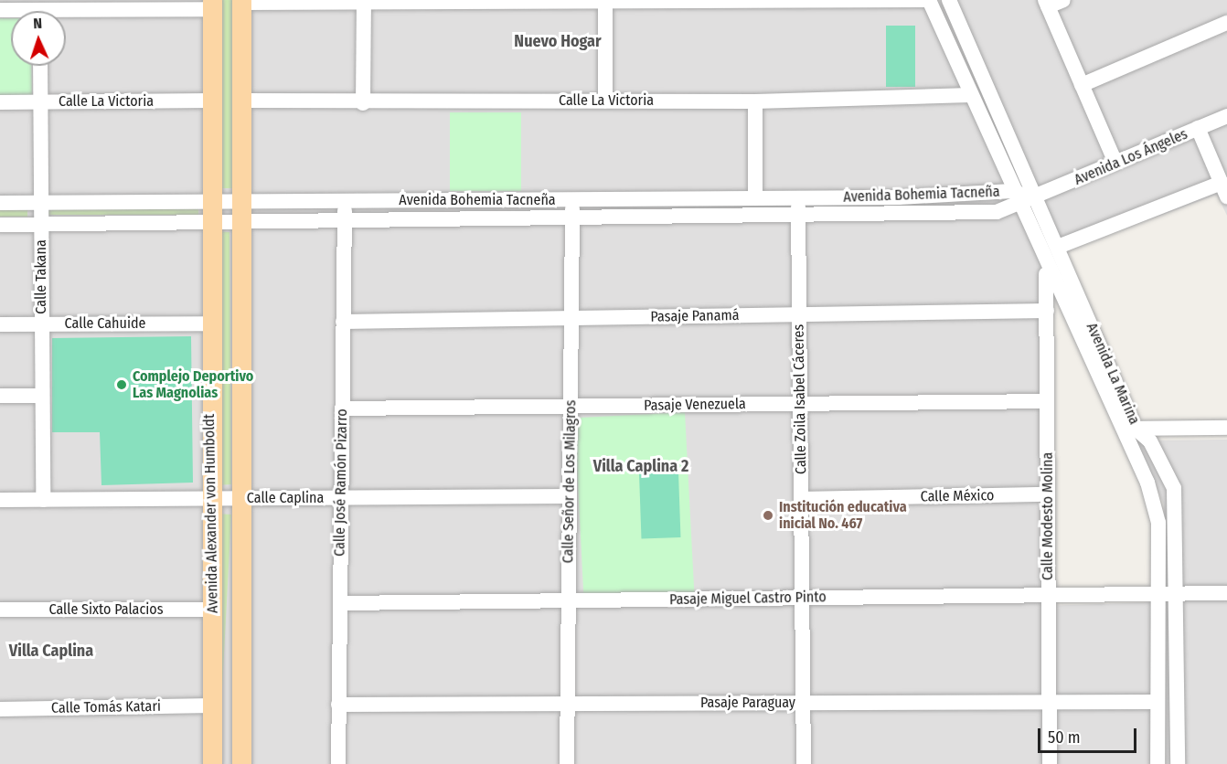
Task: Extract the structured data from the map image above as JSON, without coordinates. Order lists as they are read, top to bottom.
{
  "streets": {
    "main road": ["Avenida Alexander von Humboldt"],
    "street": [
      "Calle La Victoria",
      "Avenida Los Ángeles",
      "Avenida Bohemia Tacneña",
      "Calle Takana",
      "Pasaje Panamá",
      "Calle Cahuide",
      "Avenida La Marina",
      "Calle Zoila Isabel Cáceres",
      "Pasaje Venezuela",
      "Calle Señor de Los Milagros",
      "Calle José Ramón Pizarro",
      "Calle México",
      "Calle Caplina",
      "Calle Modesto Molina",
      "Pasaje Miguel Castro Pinto",
      "Calle Sixto Palacios",
      "Pasaje Paraguay",
      "Calle Tomás Katari"
    ]
  },
  "crossings": [
    ["Calle La Victoria", "Calle Takana"],
    ["Calle La Victoria", "Avenida La Marina"],
    ["Calle La Victoria", "Avenida Alexander von Humboldt"],
    ["Avenida Los Ángeles", "Avenida Bohemia Tacneña"],
    ["Avenida Los Ángeles", "Avenida La Marina"],
    ["Avenida Bohemia Tacneña", "Calle Takana"],
    ["Avenida Bohemia Tacneña", "Avenida La Marina"],
    ["Avenida Bohemia Tacneña", "Calle Zoila Isabel Cáceres"],
    ["Avenida Bohemia Tacneña", "Calle Señor de Los Milagros"],
    ["Avenida Bohemia Tacneña", "Calle José Ramón Pizarro"],
    ["Avenida Bohemia Tacneña", "Avenida Alexander von Humboldt"],
    ["Calle Takana", "Calle Cahuide"],
    ["Calle Takana", "Calle Caplina"],
    ["Pasaje Panamá", "Calle Zoila Isabel Cáceres"],
    ["Pasaje Panamá", "Calle Señor de Los Milagros"],
    ["Pasaje Panamá", "Calle José Ramón Pizarro"],
    ["Pasaje Panamá", "Calle Modesto Molina"],
    ["Calle Cahuide", "Avenida Alexander von Humboldt"],
    ["Avenida La Marina", "Calle Modesto Molina"],
    ["Avenida La Marina", "Pasaje Miguel Castro Pinto"],
    ["Avenida La Marina", "Pasaje Paraguay"],
    ["Calle Zoila Isabel Cáceres", "Pasaje Venezuela"],
    ["Calle Zoila Isabel Cáceres", "Calle México"],
    ["Calle Zoila Isabel Cáceres", "Pasaje Miguel Castro Pinto"],
    ["Calle Zoila Isabel Cáceres", "Pasaje Paraguay"],
    ["Pasaje Venezuela", "Calle Señor de Los Milagros"],
    ["Pasaje Venezuela", "Calle José Ramón Pizarro"],
    ["Pasaje Venezuela", "Calle Modesto Molina"],
    ["Calle Señor de Los Milagros", "Calle Caplina"],
    ["Calle Señor de Los Milagros", "Pasaje Miguel Castro Pinto"],
    ["Calle Señor de Los Milagros", "Pasaje Paraguay"],
    ["Calle José Ramón Pizarro", "Calle Caplina"],
    ["Calle José Ramón Pizarro", "Pasaje Miguel Castro Pinto"],
    ["Calle José Ramón Pizarro", "Pasaje Paraguay"],
    ["Calle México", "Calle Modesto Molina"],
    ["Calle Caplina", "Avenida Alexander von Humboldt"],
    ["Avenida Alexander von Humboldt", "Calle Sixto Palacios"],
    ["Avenida Alexander von Humboldt", "Calle Tomás Katari"],
    ["Calle Modesto Molina", "Pasaje Miguel Castro Pinto"],
    ["Calle Modesto Molina", "Pasaje Paraguay"]
  ],
  "districts": ["Nuevo Hogar", "Villa Caplina 2", "Villa Caplina"],
  "places": ["Complejo Deportivo Las Magnolias", "Institución educativa inicial No. 467"],
  "scale_bar": "50 m",
  "north": "top"
}
